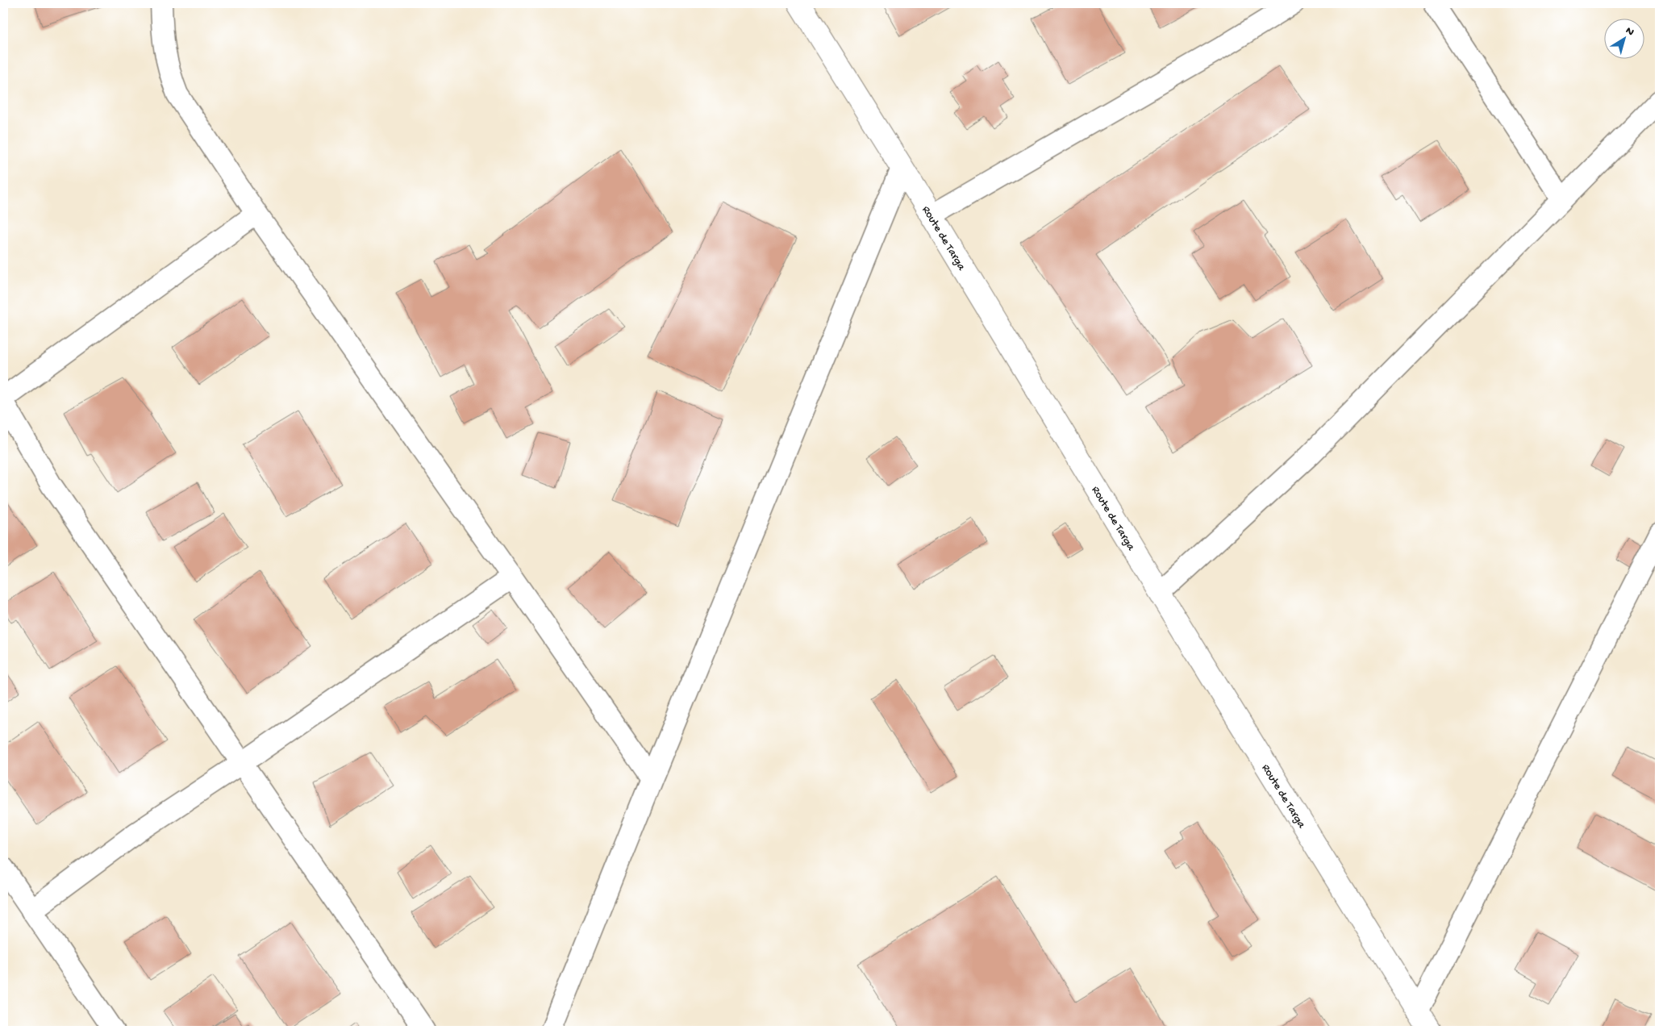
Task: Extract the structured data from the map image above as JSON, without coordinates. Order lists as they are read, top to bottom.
{
  "streets": {
    "main road": ["Route de Targa"]
  },
  "north": "top right"
}
